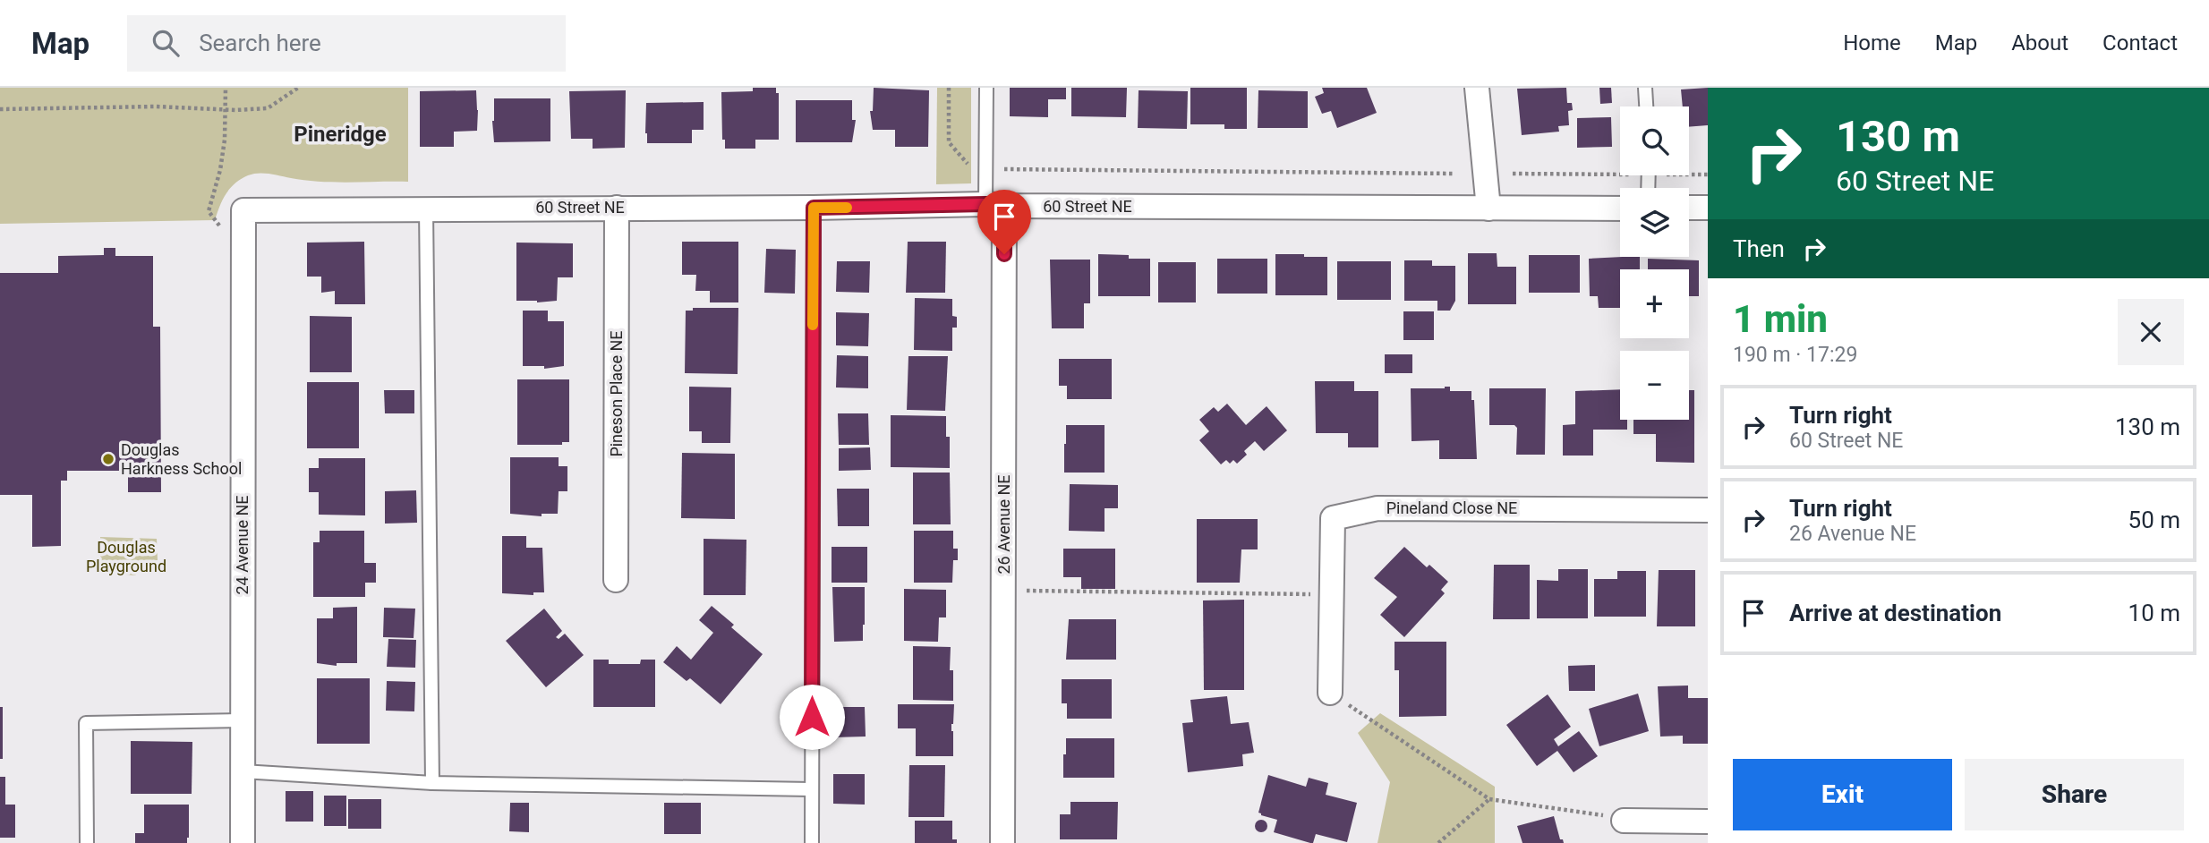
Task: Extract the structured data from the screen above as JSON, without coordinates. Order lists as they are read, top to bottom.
{
  "streets": {
    "street": [
      "60 Street NE",
      "Pineson Place NE",
      "Pineland Close NE",
      "26 Avenue NE",
      "24 Avenue NE"
    ]
  },
  "crossings": [
    ["60 Street NE", "Pineson Place NE"],
    ["60 Street NE", "26 Avenue NE"],
    ["60 Street NE", "24 Avenue NE"]
  ],
  "districts": ["Pineridge"],
  "parks": ["Douglas Playground"],
  "places": ["Douglas Harkness School"],
  "page": {
    "header": "Map",
    "search": "Search here",
    "nav": [
      "Home",
      "Map",
      "About",
      "Contact"
    ],
    "turn": ["130 m", "60 Street NE"],
    "map_buttons": ["+", "−"],
    "then": "Then",
    "heading": ["1 min", "190 m · 17:29"],
    "list": [
      {
        "name": "Turn right",
        "note": "60 Street NE",
        "value": "130 m"
      },
      {
        "name": "Turn right",
        "note": "26 Avenue NE",
        "value": "50 m"
      },
      {
        "name": "Arrive at destination",
        "value": "10 m"
      }
    ],
    "buttons": ["Exit", "Share"]
  }
}
